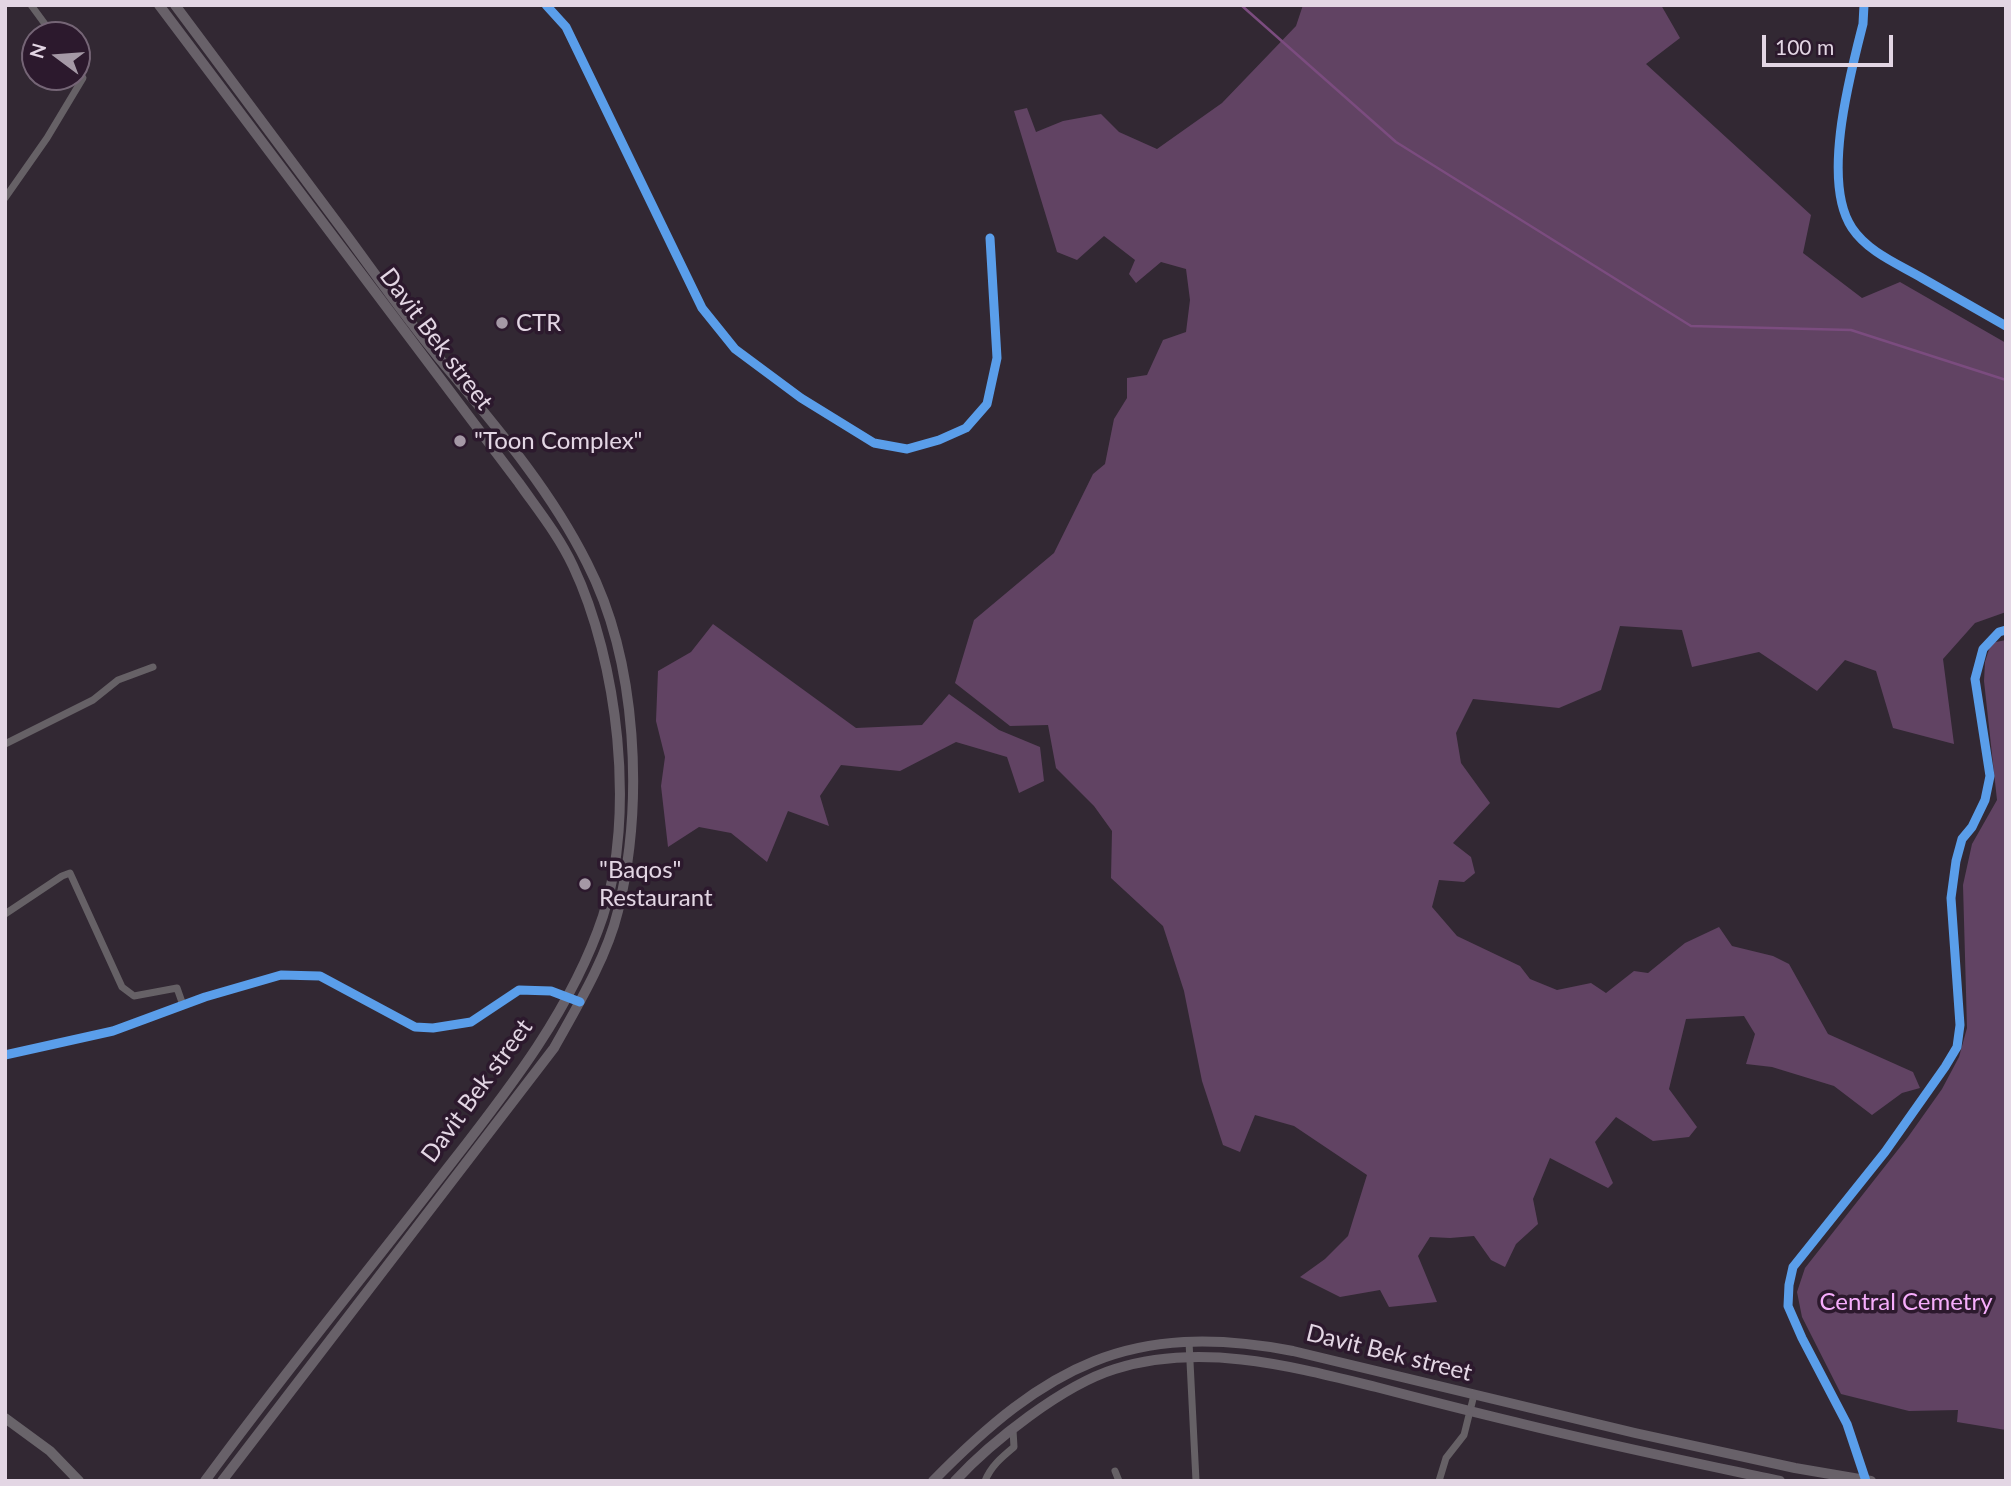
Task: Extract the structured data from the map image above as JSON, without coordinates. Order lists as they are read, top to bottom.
{
  "streets": {
    "main road": ["Davit Bek street"]
  },
  "parks": ["Central Cemetry"],
  "places": ["CTR", "\"Toon Complex\"", "\"Baqos\" Restaurant"],
  "scale_bar": "100 m",
  "north": "left"
}
